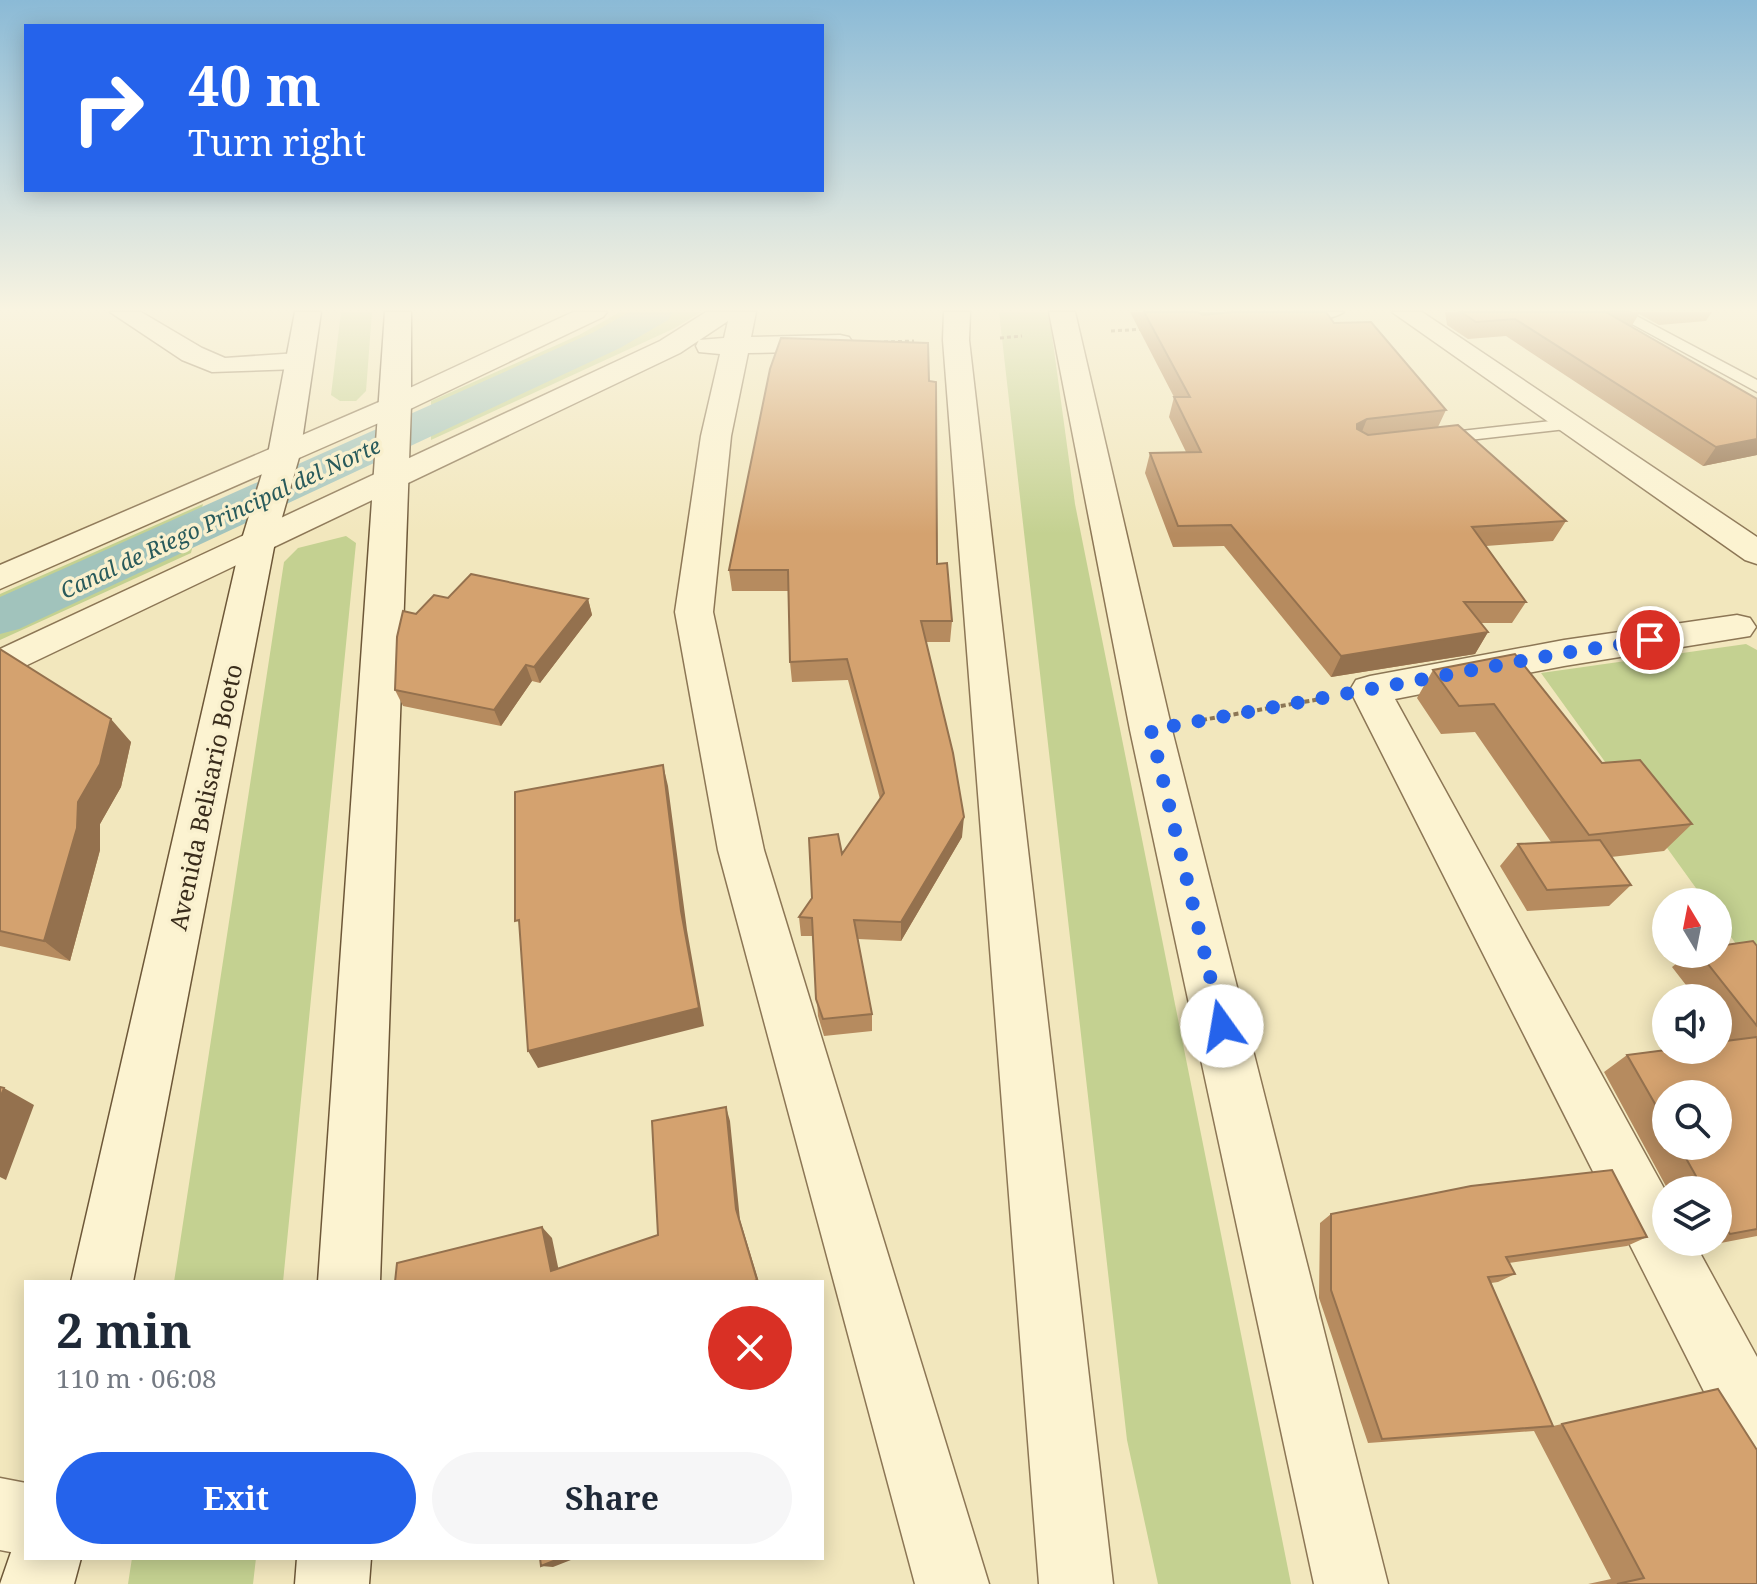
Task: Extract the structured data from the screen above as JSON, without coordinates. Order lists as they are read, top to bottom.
{
  "streets": {
    "street": ["Avenida Belisario Boeto"]
  },
  "water": ["Canal de Riego Principal del Norte"],
  "north": "top",
  "page": {
    "turn": ["40 m", "Turn right"],
    "heading": ["2 min", "110 m · 06:08"],
    "buttons": ["Exit", "Share"]
  }
}
